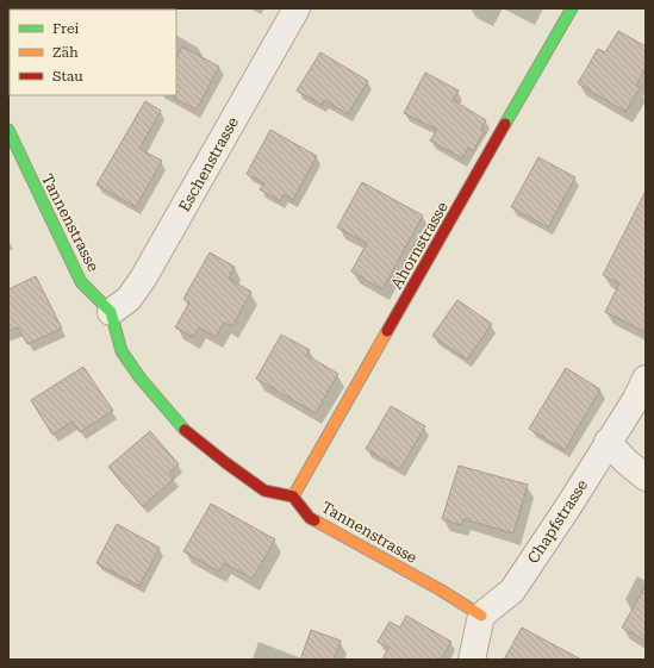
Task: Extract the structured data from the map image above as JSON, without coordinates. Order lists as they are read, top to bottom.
{
  "streets": {
    "street": [
      "Eschenstrasse",
      "Tannenstrasse",
      "Ahornstrasse",
      "Chapfstrasse"
    ]
  },
  "crossings": [
    ["Eschenstrasse", "Tannenstrasse"],
    ["Tannenstrasse", "Ahornstrasse"],
    ["Tannenstrasse", "Chapfstrasse"]
  ],
  "legend": ["Frei", "Zäh", "Stau"]
}
